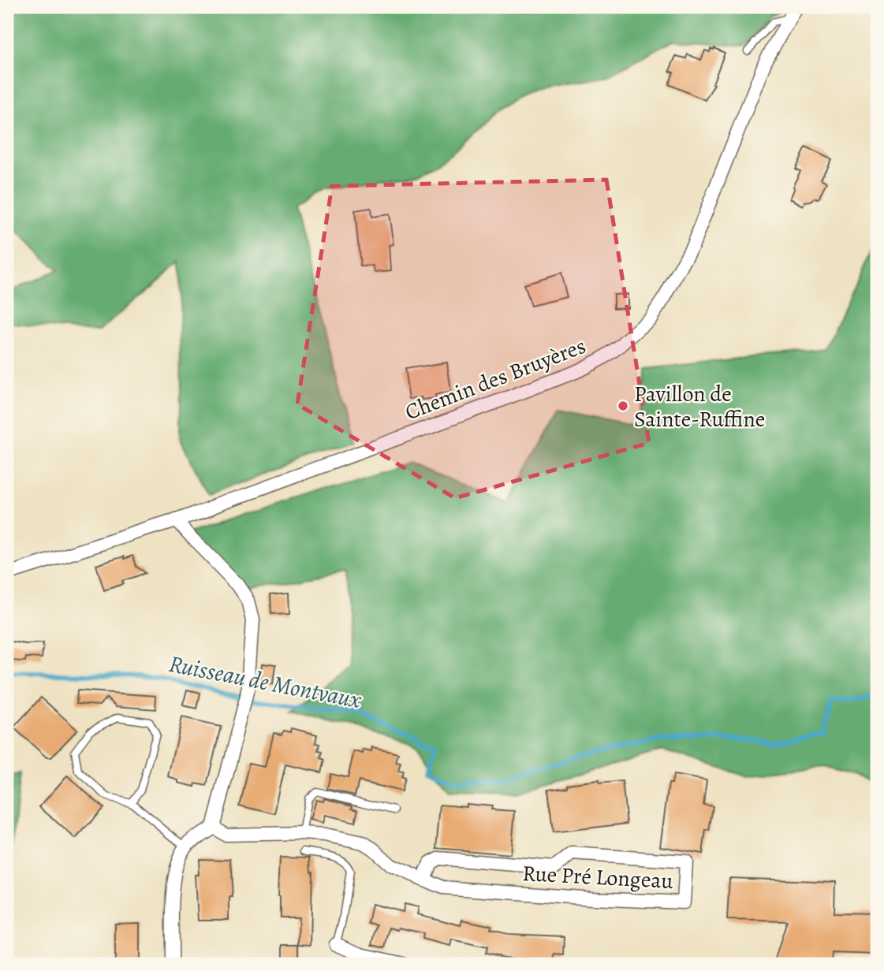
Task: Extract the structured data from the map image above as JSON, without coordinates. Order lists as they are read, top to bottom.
{
  "streets": {
    "street": ["Chemin des Bruyères", "Rue Pré Longeau"]
  },
  "water": ["Ruisseau de Montvaux"],
  "places": ["Pavillon de Sainte-Ruffine"]
}
